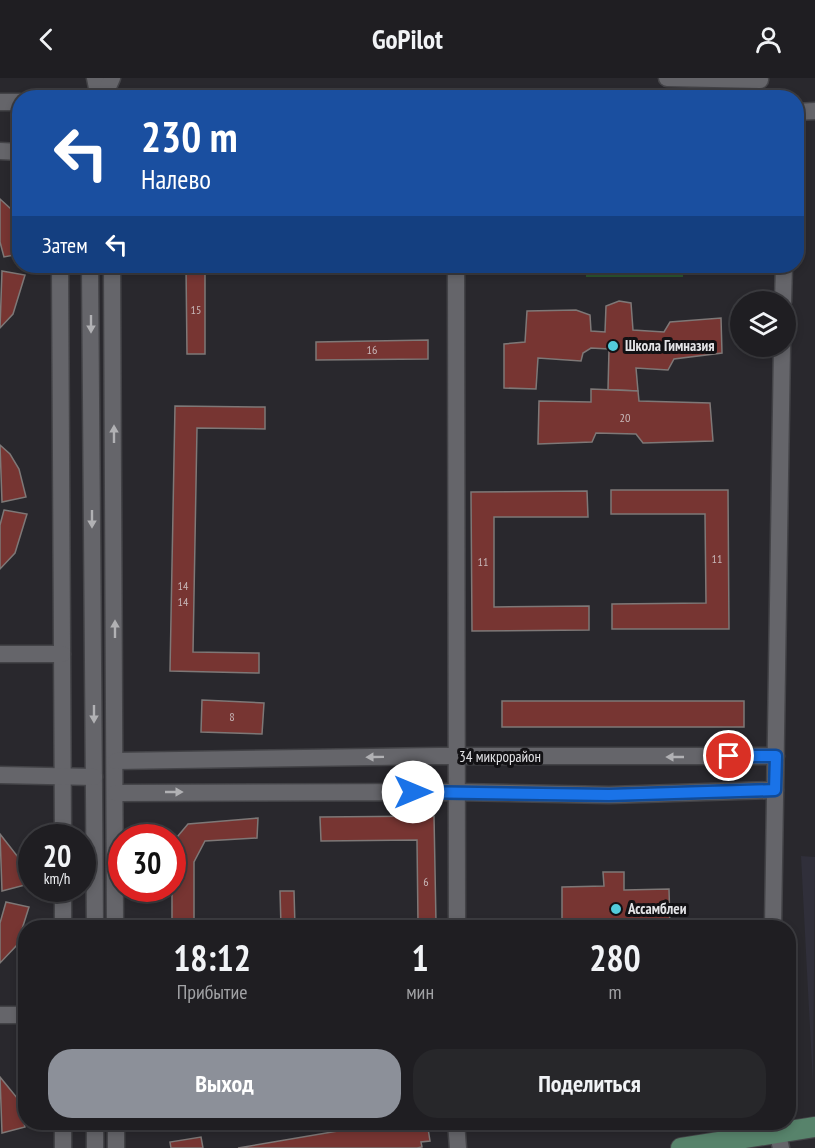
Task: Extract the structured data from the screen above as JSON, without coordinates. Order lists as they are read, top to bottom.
{
  "streets": {
    "street": ["34 микрорайон"]
  },
  "places": ["Школа Гимназия", "Ассамблеи"],
  "house_numbers": [
    "15",
    "16",
    "20",
    "11",
    "11",
    "14",
    "14",
    "8",
    "6"
  ],
  "page": {
    "header": "GoPilot",
    "turn": ["230 m", "Налево"],
    "then": "Затем",
    "speed": "20 km/h",
    "limit": "30",
    "eta": [
      "18:12",
      "Прибытие",
      "1",
      "мин",
      "280",
      "m"
    ],
    "buttons": ["Выход", "Поделиться"]
  }
}
